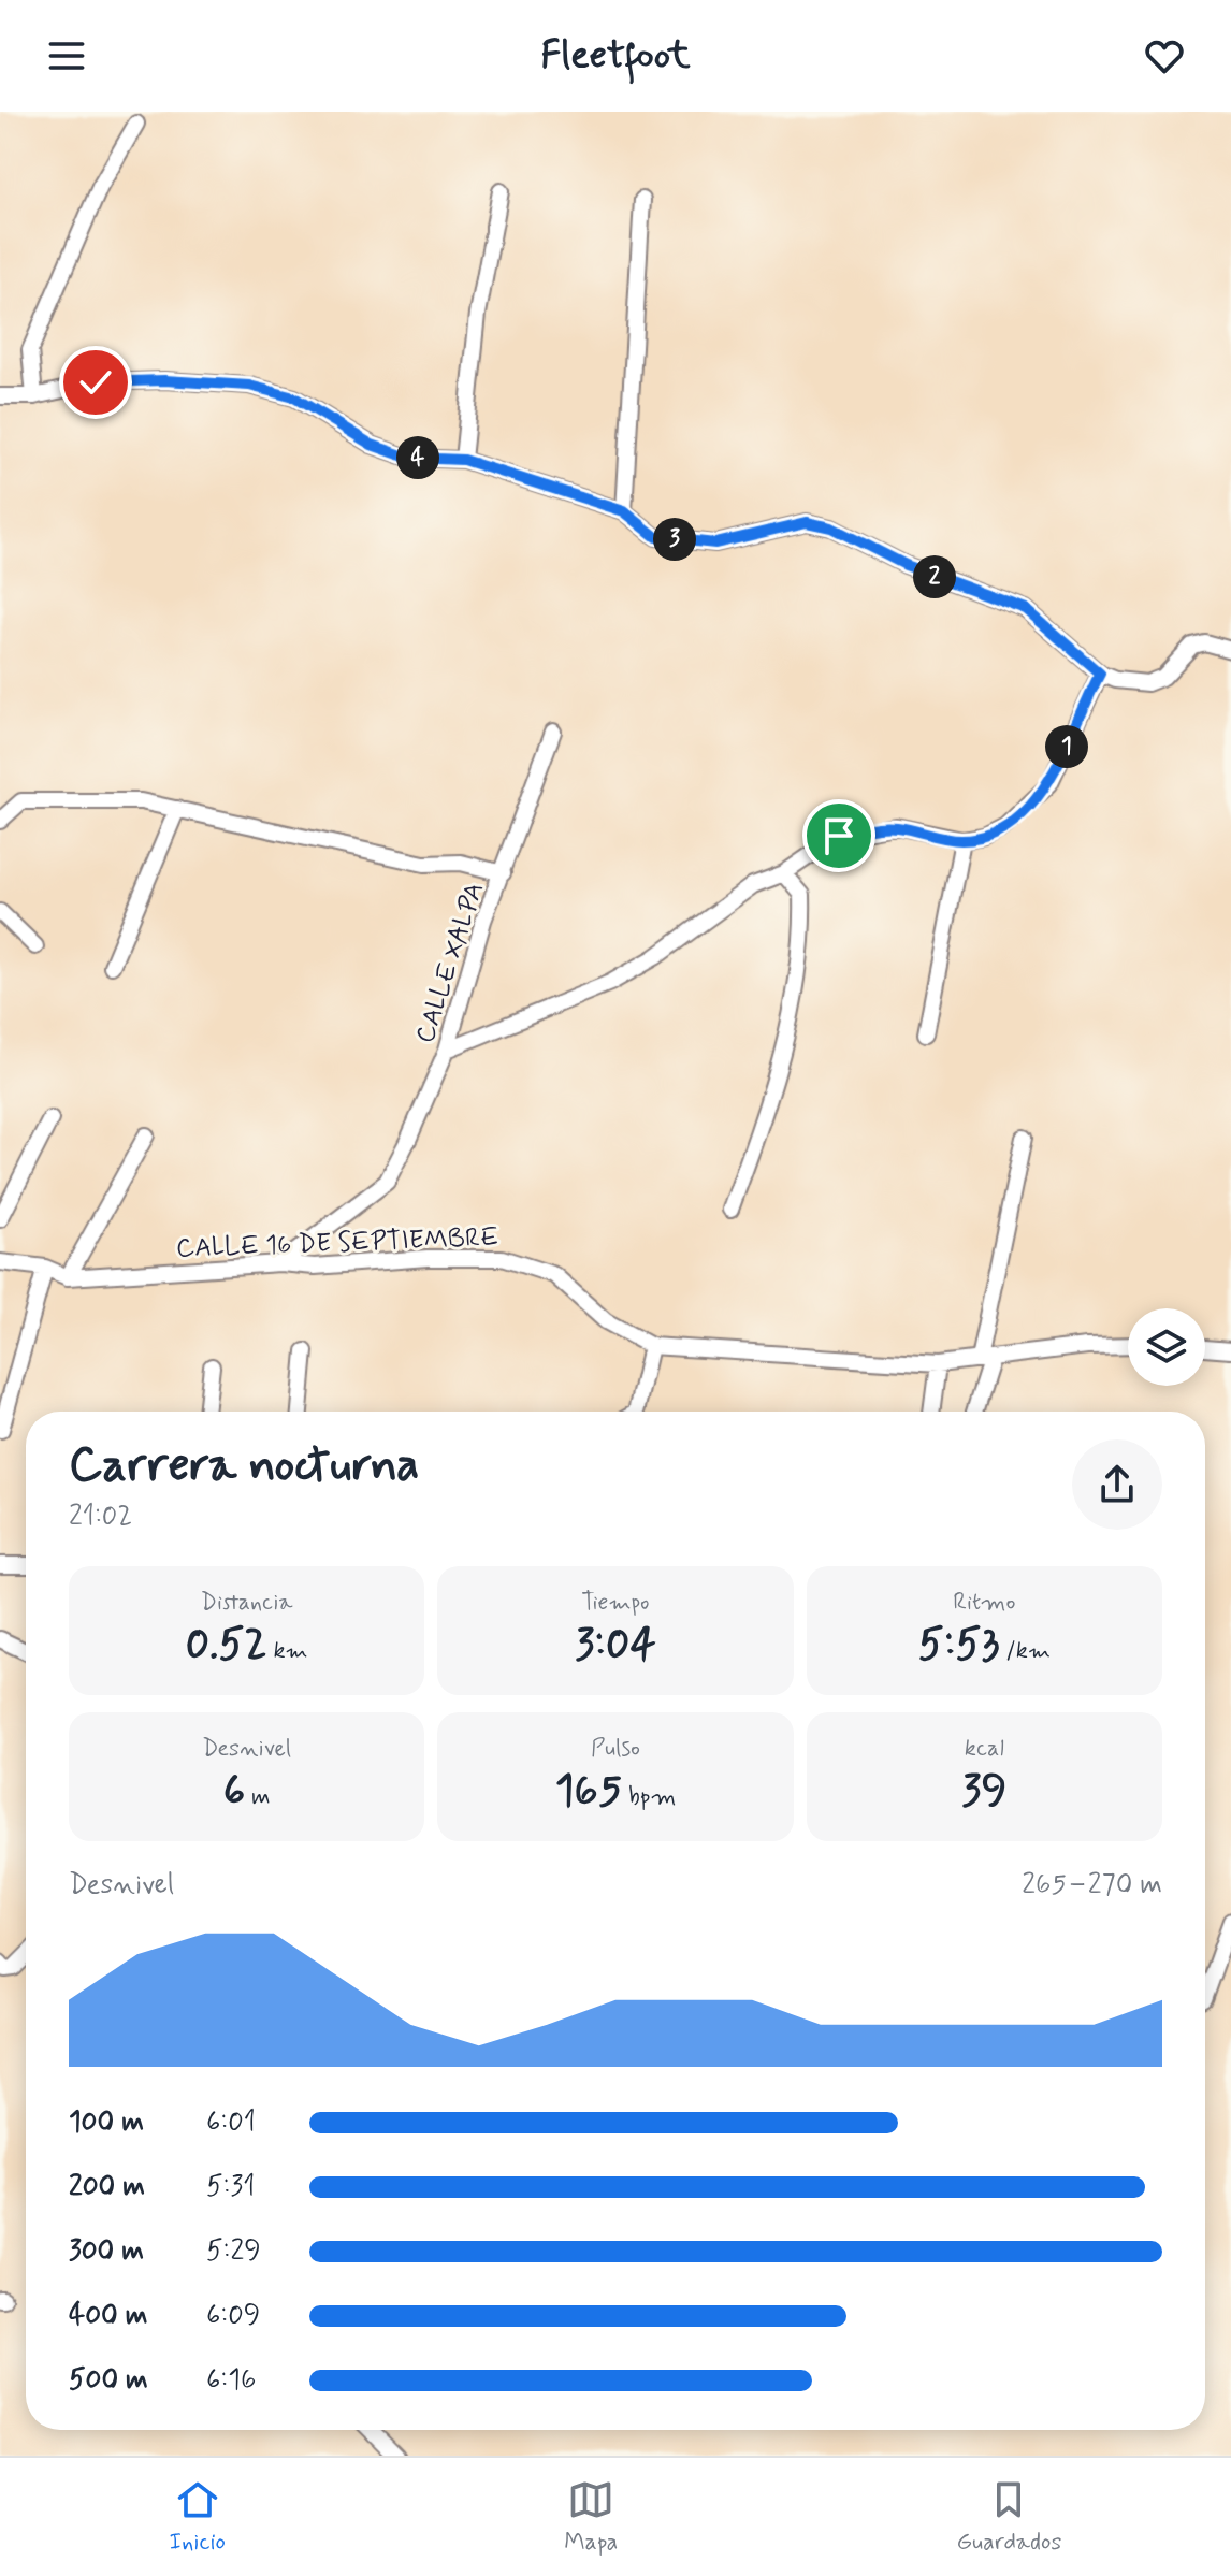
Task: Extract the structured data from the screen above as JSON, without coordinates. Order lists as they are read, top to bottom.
{
  "streets": {
    "street": ["CALLE XALPA", "CALLE 16 DE SEPTIEMBRE"]
  },
  "crossings": [
    ["CALLE XALPA", "CALLE 16 DE SEPTIEMBRE"]
  ],
  "page": {
    "header": "Fleetfoot",
    "pins": [
      "4",
      "3",
      "2",
      "1"
    ],
    "heading": ["Carrera nocturna", "21:02"],
    "stats": [
      ["Distancia", "0.52 km"],
      ["Tiempo", "3:04"],
      ["Ritmo", "5:53 /km"],
      ["Desnivel", "6 m"],
      ["Pulso", "165 bpm"],
      ["kcal", "39"]
    ],
    "chart": ["Desnivel", "265–270 m"],
    "list": [
      {
        "name": "100 m",
        "note": "6:01"
      },
      {
        "name": "200 m",
        "note": "5:31"
      },
      {
        "name": "300 m",
        "note": "5:29"
      },
      {
        "name": "400 m",
        "note": "6:09"
      },
      {
        "name": "500 m",
        "note": "6:16"
      }
    ],
    "tabs": ["Inicio", "Mapa", "Guardados"]
  }
}
